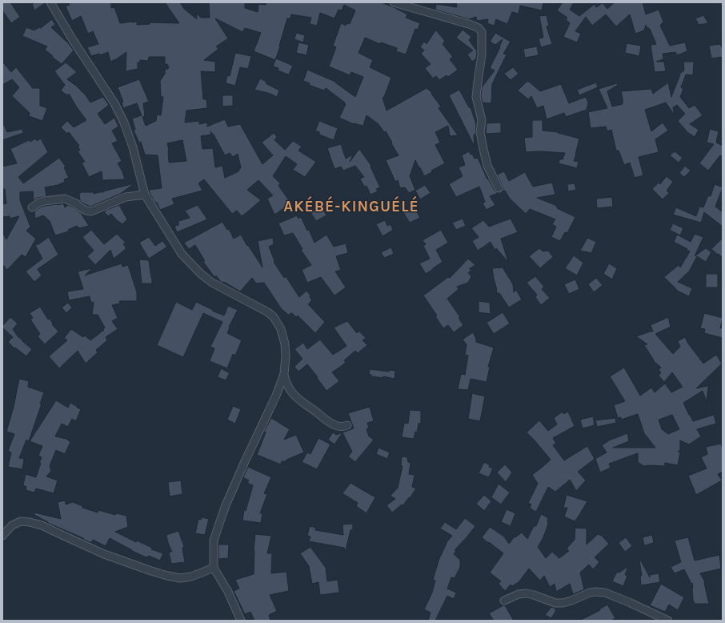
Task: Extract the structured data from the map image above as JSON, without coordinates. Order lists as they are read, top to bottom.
{
  "districts": ["AKÉBÉ-KINGUÉLÉ"]
}
